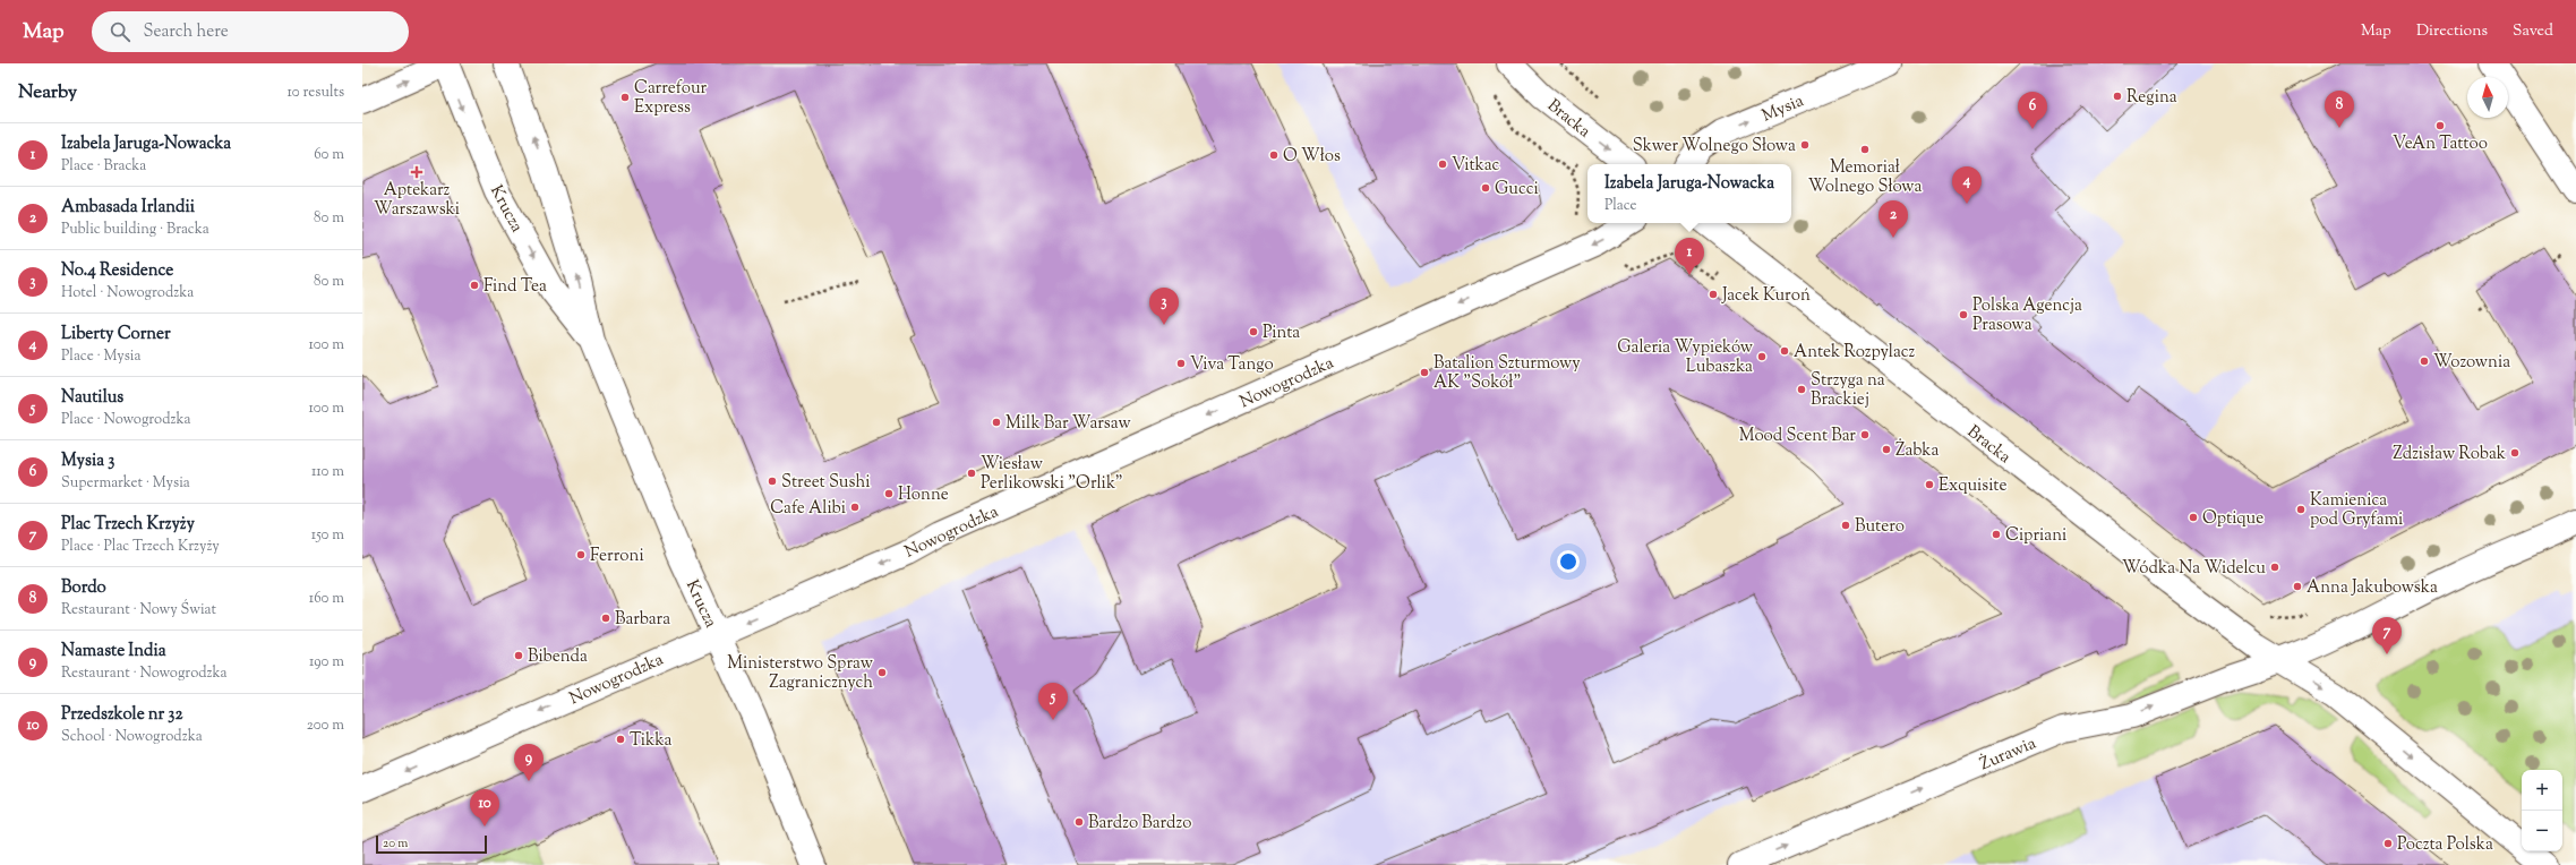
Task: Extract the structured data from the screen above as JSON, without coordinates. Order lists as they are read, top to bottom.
{
  "streets": {
    "street": [
      "Mysia",
      "Bracka",
      "Krucza",
      "Nowogrodzka",
      "Żurawia"
    ]
  },
  "crossings": [
    ["Bracka", "Żurawia"],
    ["Krucza", "Nowogrodzka"]
  ],
  "one_way": [
    "Mysia",
    "Bracka",
    "Nowogrodzka",
    "Żurawia"
  ],
  "places": {
    "other": [
      "Regina",
      "Carrefour Express",
      "VeAn Tattoo",
      "Skwer Wolnego Słowa",
      "Memoriał Wolnego Słowa",
      "O Włos",
      "Vitkac",
      "Gucci",
      "Find Tea",
      "Jacek Kuroń",
      "Polska Agencja Prasowa",
      "Pinta",
      "Antek Rozpylacz",
      "Galeria Wypieków Lubaszka",
      "Wozownia",
      "Viva Tango",
      "Batalion Szturmowy AK \"Sokół\"",
      "Strzyga na Brackiej",
      "Milk Bar Warsaw",
      "Mood Scent Bar",
      "Żabka",
      "Zdzisław Robak",
      "Wiesław Perlikowski \"Orlik\"",
      "Street Sushi",
      "Exquisite",
      "Honne",
      "Cafe Alibi",
      "Kamienica pod Gryfami",
      "Optique",
      "Butero",
      "Cipriani",
      "Ferroni",
      "Wódka Na Widelcu",
      "Anna Jakubowska",
      "Barbara",
      "Bibenda",
      "Ministerstwo Spraw Zagranicznych",
      "Tikka",
      "Bardzo Bardzo",
      "Poczta Polska"
    ],
    "health": ["Aptekarz Warszawski"]
  },
  "scale_bar": "20 m",
  "north": "top",
  "page": {
    "header": "Map",
    "search": "Search here",
    "nav": ["Map", "Directions", "Saved"],
    "heading": ["Nearby", "10 results"],
    "pins": [
      "8",
      "6",
      "4",
      "2",
      "1",
      "3",
      "7",
      "5",
      "9",
      "10"
    ],
    "list": [
      {
        "mark": "1",
        "name": "Izabela Jaruga-Nowacka",
        "note": "Place · Bracka",
        "value": "60 m"
      },
      {
        "mark": "2",
        "name": "Ambasada Irlandii",
        "note": "Public building · Bracka",
        "value": "80 m"
      },
      {
        "mark": "3",
        "name": "No.4 Residence",
        "note": "Hotel · Nowogrodzka",
        "value": "80 m"
      },
      {
        "mark": "4",
        "name": "Liberty Corner",
        "note": "Place · Mysia",
        "value": "100 m"
      },
      {
        "mark": "5",
        "name": "Nautilus",
        "note": "Place · Nowogrodzka",
        "value": "100 m"
      },
      {
        "mark": "6",
        "name": "Mysia 3",
        "note": "Supermarket · Mysia",
        "value": "110 m"
      },
      {
        "mark": "7",
        "name": "Plac Trzech Krzyży",
        "note": "Place · Plac Trzech Krzyży",
        "value": "150 m"
      },
      {
        "mark": "8",
        "name": "Bordo",
        "note": "Restaurant · Nowy Świat",
        "value": "160 m"
      },
      {
        "mark": "9",
        "name": "Namaste India",
        "note": "Restaurant · Nowogrodzka",
        "value": "190 m"
      },
      {
        "mark": "10",
        "name": "Przedszkole nr 32",
        "note": "School · Nowogrodzka",
        "value": "200 m"
      }
    ],
    "popup": ["Izabela Jaruga-Nowacka", "Place"],
    "map_buttons": ["+", "−"],
    "scale": "20 m"
  }
}
